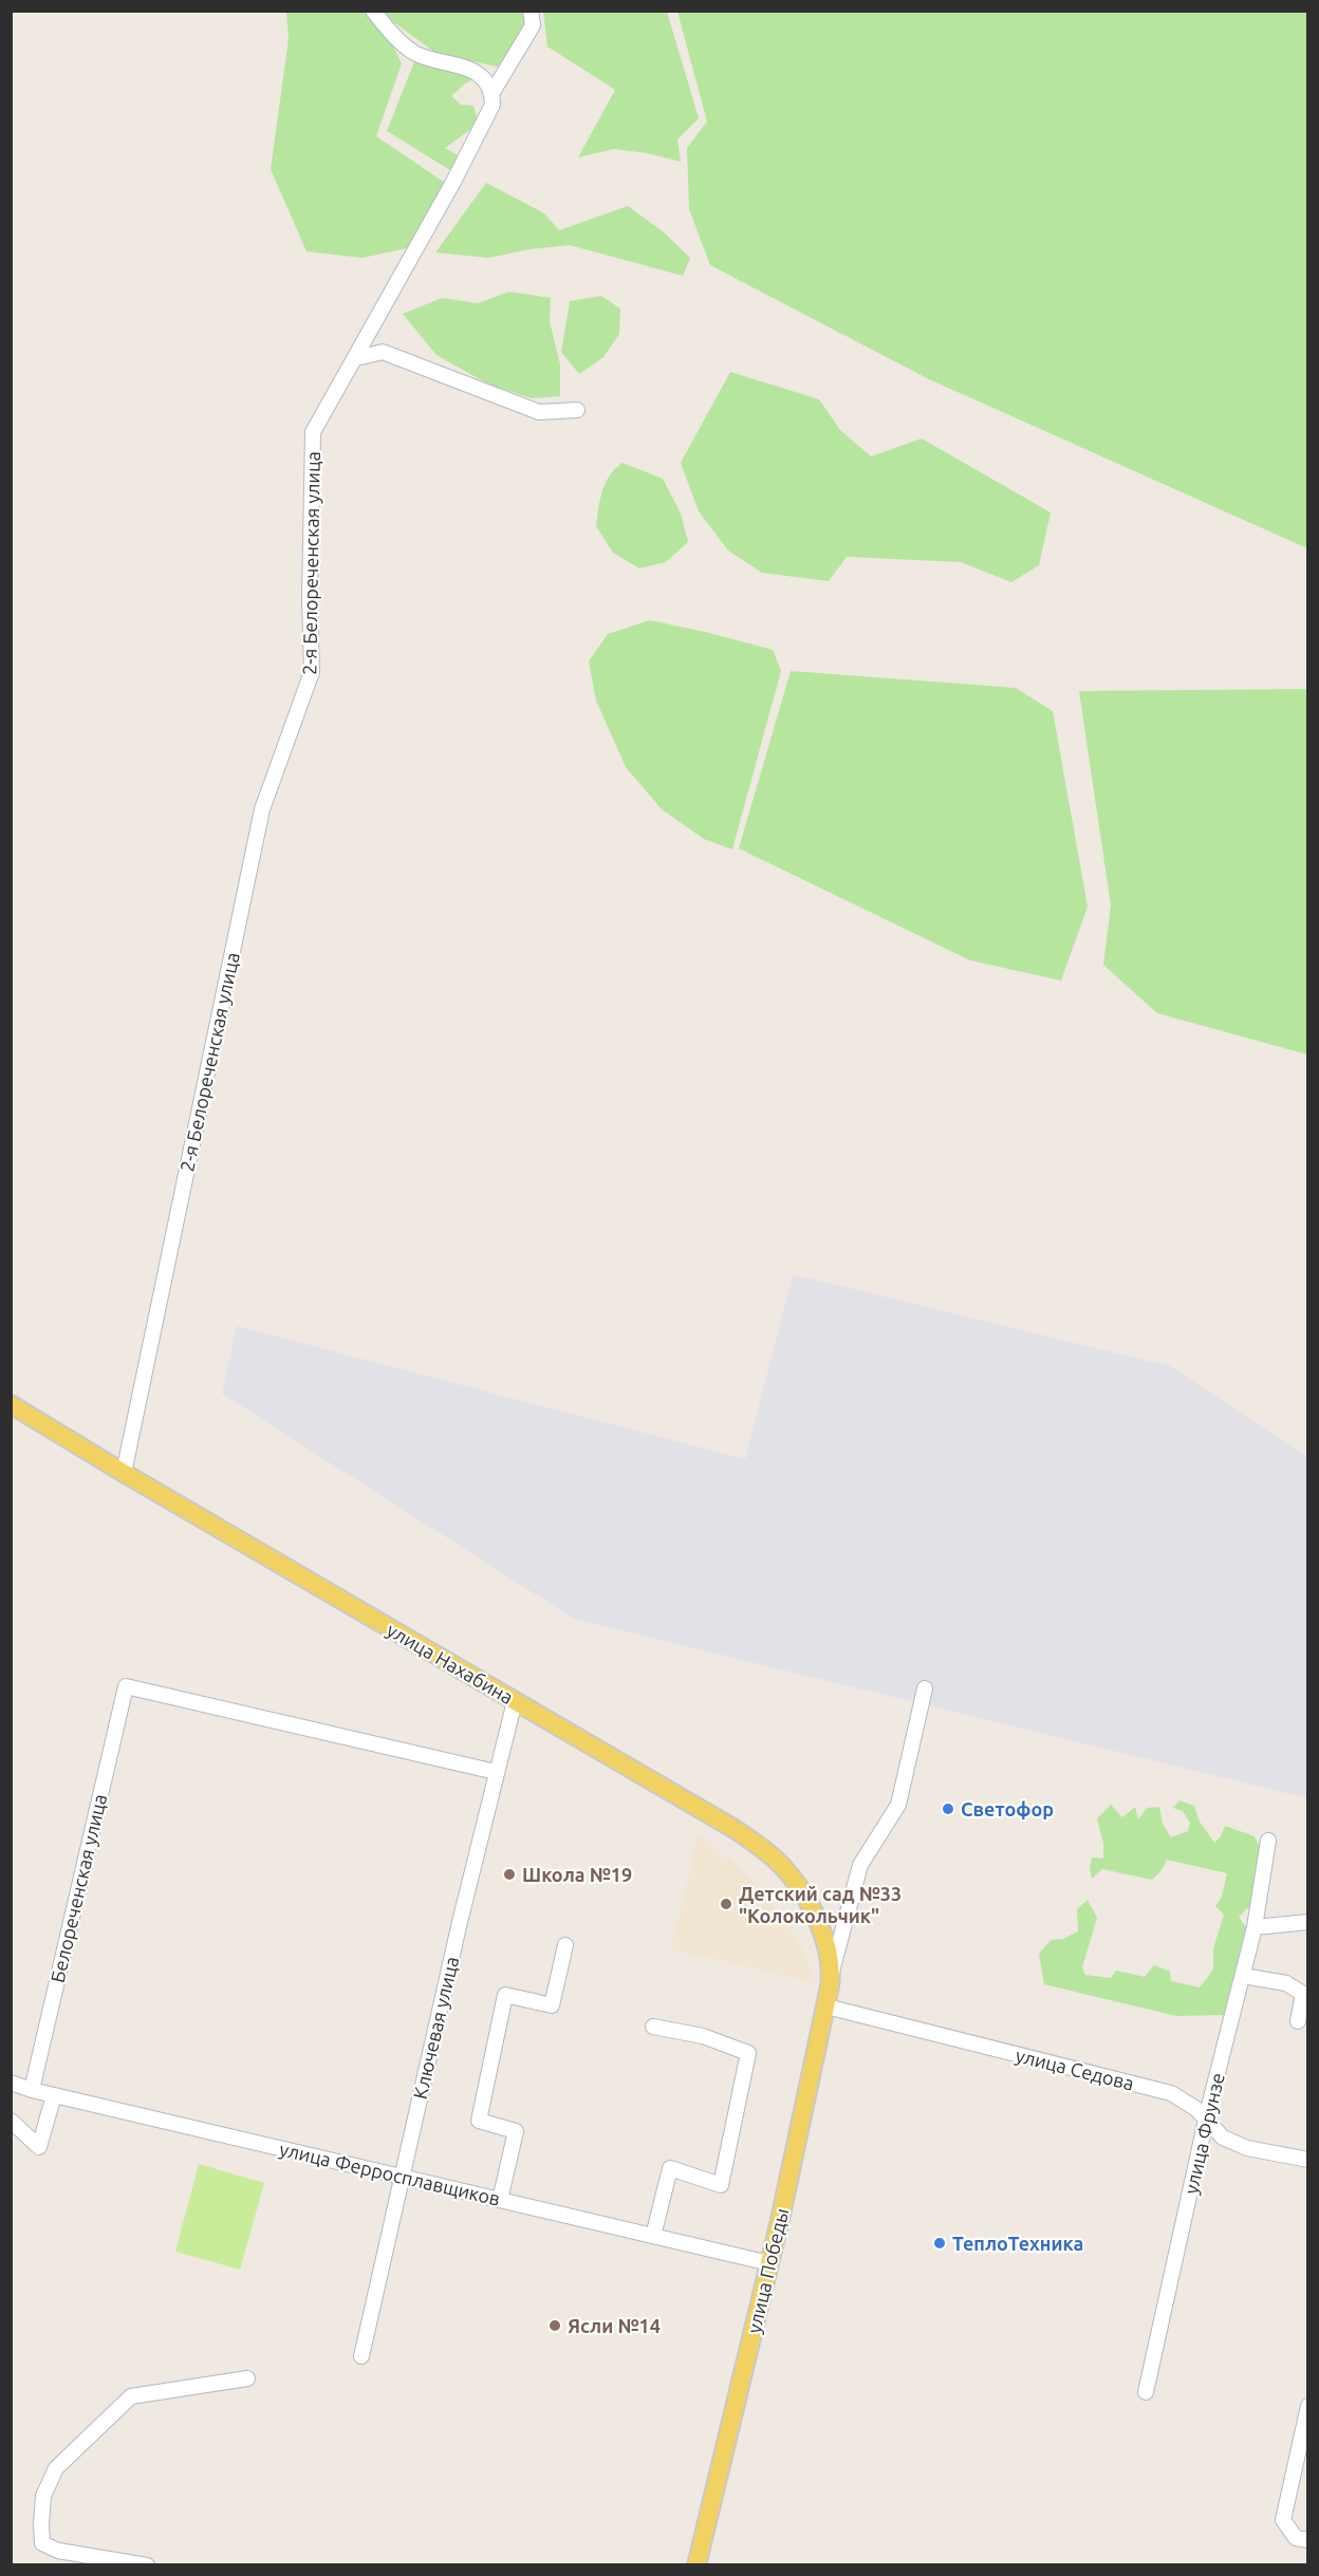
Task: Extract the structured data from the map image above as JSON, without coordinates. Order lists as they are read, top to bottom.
{
  "streets": {
    "main road": ["улица Нахабина", "улица Победы"],
    "street": [
      "2-я Белореченская улица",
      "Белореченская улица",
      "Ключевая улица",
      "улица Седова",
      "улица Фрунзе",
      "улица Ферросплавщиков"
    ]
  },
  "crossings": [
    ["2-я Белореченская улица", "улица Нахабина"],
    ["улица Нахабина", "Ключевая улица"],
    ["улица Нахабина", "улица Победы"],
    ["Белореченская улица", "Ключевая улица"],
    ["Белореченская улица", "улица Ферросплавщиков"],
    ["Ключевая улица", "улица Ферросплавщиков"],
    ["улица Седова", "улица Фрунзе"],
    ["улица Седова", "улица Победы"],
    ["улица Ферросплавщиков", "улица Победы"]
  ],
  "places": [
    "Светофор",
    "Школа №19",
    "Детский сад №33 \"Колокольчик\"",
    "ТеплоТехника",
    "Ясли №14"
  ]
}
